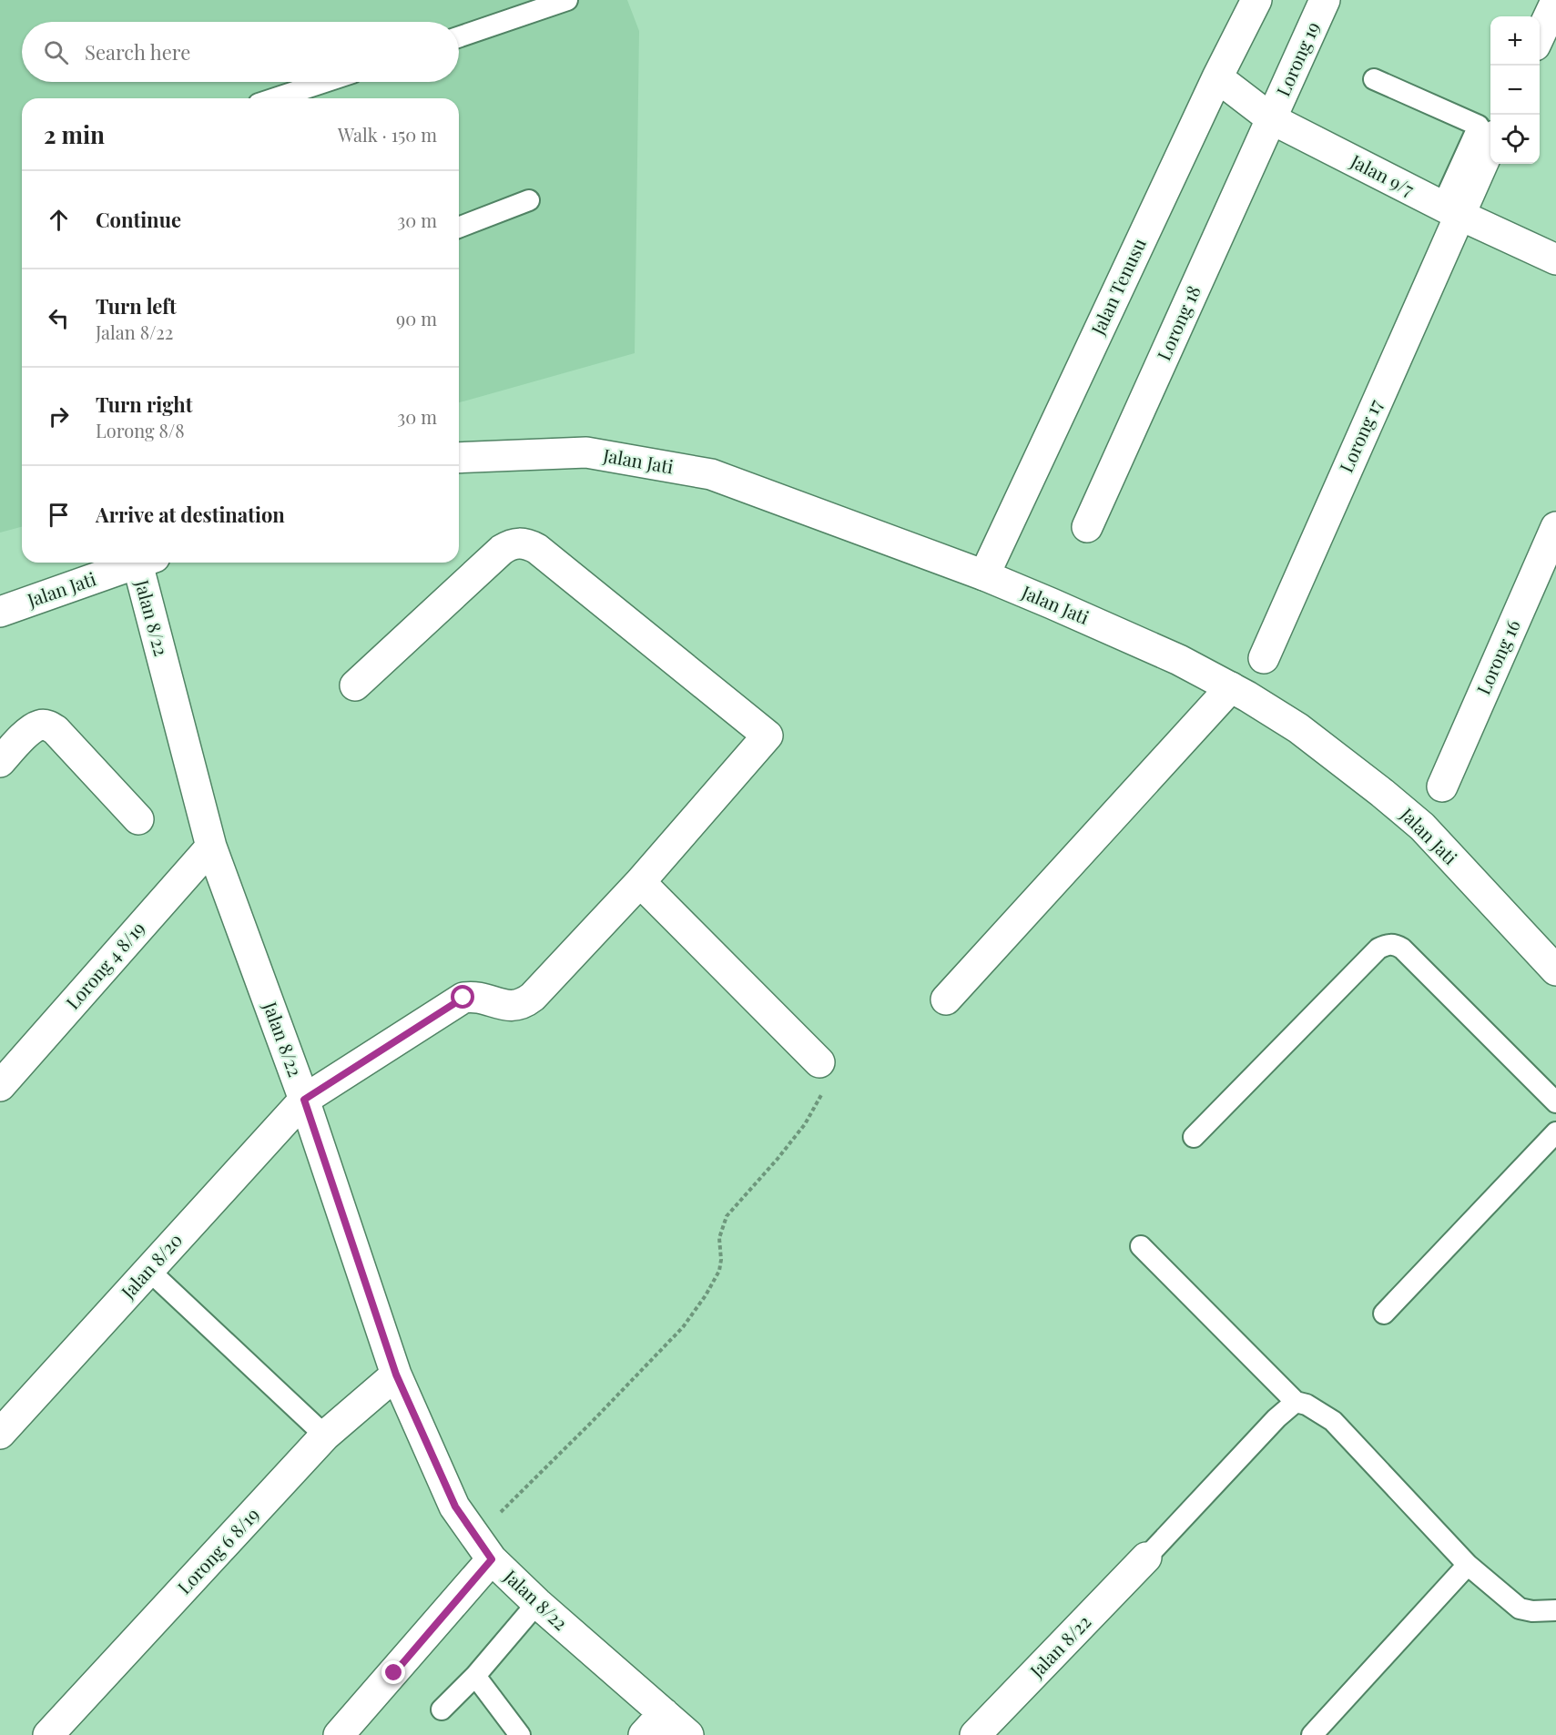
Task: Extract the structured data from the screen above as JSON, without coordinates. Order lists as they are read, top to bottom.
{
  "streets": {
    "street": [
      "Lorong 19",
      "Jalan 9/7",
      "Jalan Tenusu",
      "Lorong 18",
      "Lorong 17",
      "Jalan Jati",
      "Jalan 8/22",
      "Lorong 16",
      "Lorong 4 8/19",
      "Jalan 8/20",
      "Lorong 6 8/19"
    ]
  },
  "crossings": [
    ["Lorong 19", "Jalan 9/7"],
    ["Lorong 19", "Lorong 18"],
    ["Jalan 9/7", "Jalan Tenusu"],
    ["Jalan 9/7", "Lorong 18"],
    ["Jalan 9/7", "Lorong 17"],
    ["Jalan Tenusu", "Jalan Jati"],
    ["Jalan 8/22", "Lorong 4 8/19"],
    ["Jalan 8/22", "Jalan 8/20"],
    ["Jalan 8/22", "Lorong 6 8/19"]
  ],
  "page": {
    "map_buttons": ["+", "−"],
    "search": "Search here",
    "heading": ["2 min", "Walk · 150 m"],
    "list": [
      ["Continue", "30 m"],
      ["Turn left", "Jalan 8/22", "90 m"],
      ["Turn right", "Lorong 8/8", "30 m"],
      "Arrive at destination"
    ]
  }
}
